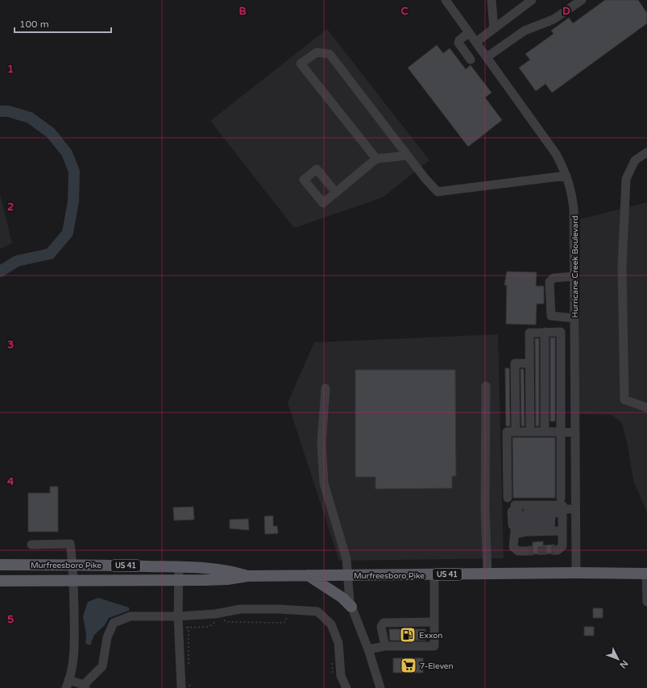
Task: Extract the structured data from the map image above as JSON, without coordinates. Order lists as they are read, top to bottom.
{
  "streets": {
    "main road": ["Murfreesboro Pike", "US 41"],
    "street": ["Hurricane Creek Boulevard"]
  },
  "crossings": [
    ["Hurricane Creek Boulevard", "Murfreesboro Pike"]
  ],
  "places": {
    "fuel station": ["Exxon"],
    "supermarket": ["7-Eleven"]
  },
  "scale_bar": "100 m",
  "north": "bottom right",
  "grid": {
    "columns": ["B", "C", "D"],
    "rows": [
      "1",
      "2",
      "3",
      "4",
      "5"
    ]
  }
}
